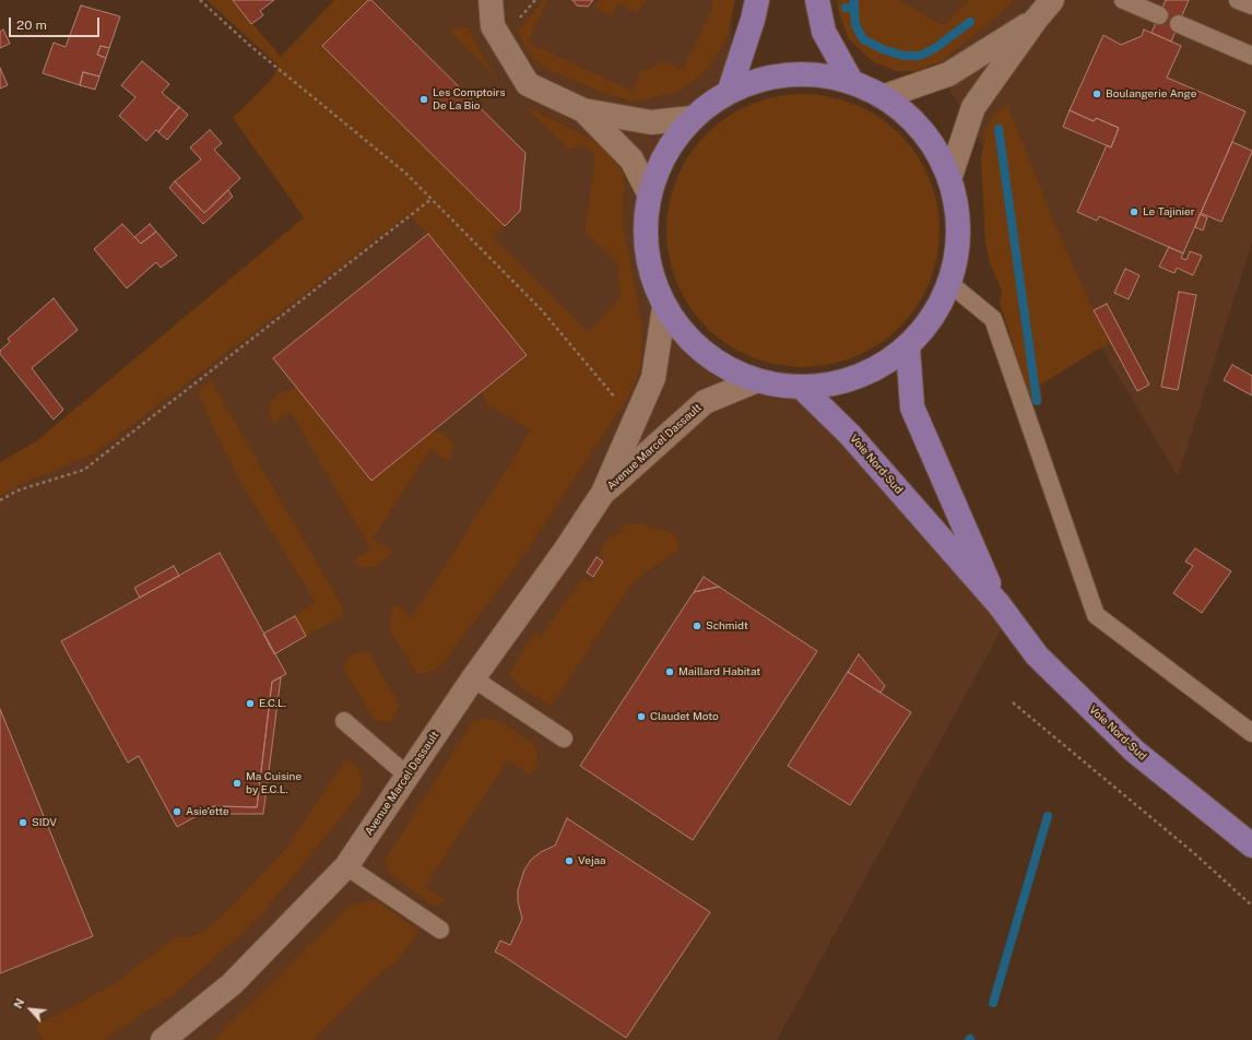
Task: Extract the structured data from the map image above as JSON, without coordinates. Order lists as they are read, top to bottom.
{
  "streets": {
    "main road": ["Voie Nord-Sud"],
    "street": ["Avenue Marcel Dassault"]
  },
  "places": [
    "Boulangerie Ange",
    "Les Comptoirs De La Bio",
    "Le Tajinier",
    "Schmidt",
    "Maillard Habitat",
    "E.C.L.",
    "Claudet Moto",
    "Ma Cuisine by E.C.L.",
    "Asie'ette",
    "SIDV",
    "Vejaa"
  ],
  "scale_bar": "20 m",
  "north": "top left"
}
